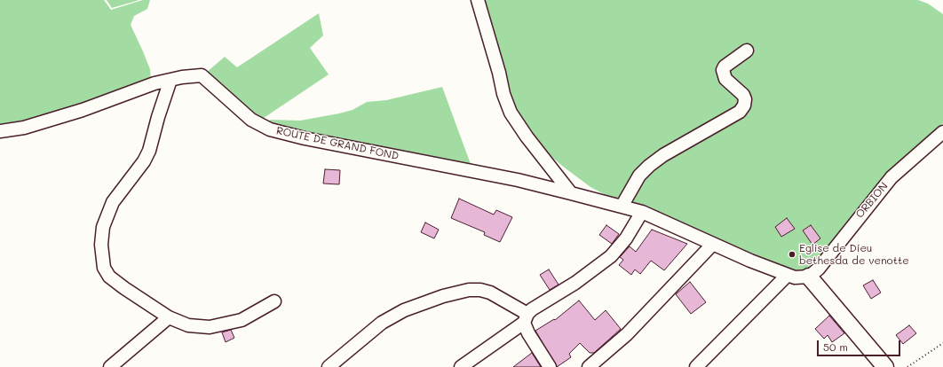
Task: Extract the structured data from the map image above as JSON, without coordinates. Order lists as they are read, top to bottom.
{
  "streets": {
    "street": ["ROUTE DE GRAND FOND", "ORBION"]
  },
  "crossings": [
    ["ROUTE DE GRAND FOND", "ORBION"]
  ],
  "places": ["Eglise de Dieu bethesda de venotte"],
  "scale_bar": "50 m"
}
